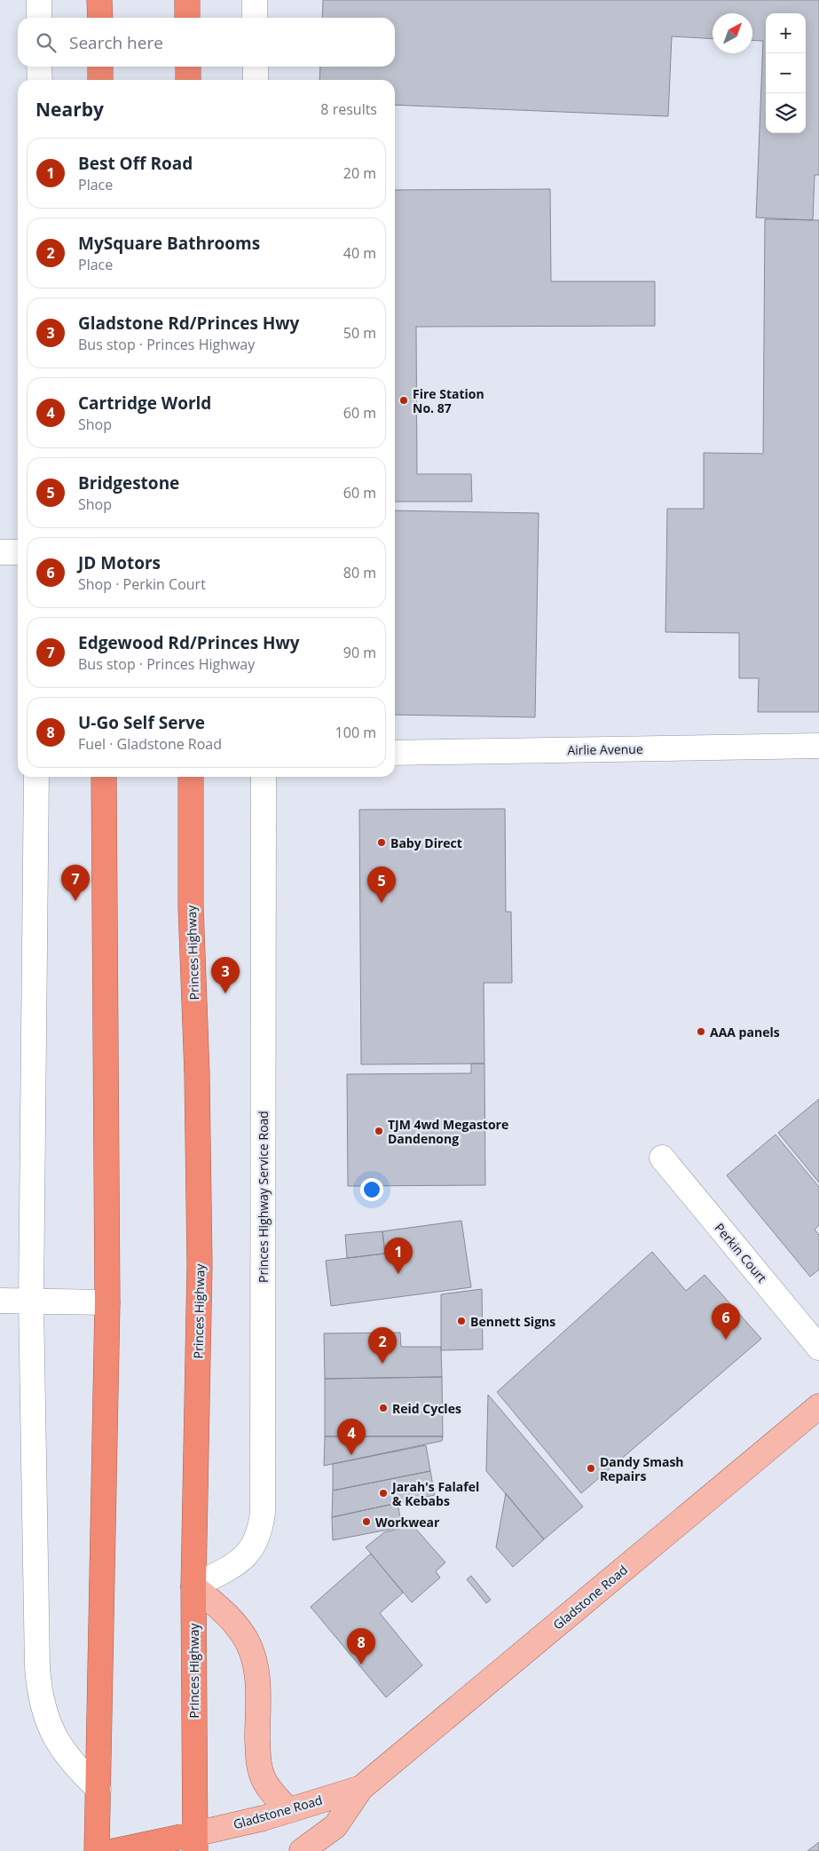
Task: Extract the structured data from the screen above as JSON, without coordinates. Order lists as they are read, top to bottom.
{
  "streets": {
    "highway": ["Princes Highway"],
    "main road": ["Gladstone Road"],
    "street": ["Airlie Avenue", "Princes Highway Service Road", "Perkin Court"]
  },
  "crossings": [
    ["Princes Highway", "Princes Highway Service Road"],
    ["Princes Highway", "Gladstone Road"]
  ],
  "places": [
    "Fire Station No. 87",
    "Baby Direct",
    "AAA panels",
    "TJM 4wd Megastore Dandenong",
    "Bennett Signs",
    "Reid Cycles",
    "Dandy Smash Repairs",
    "Jarah's Falafel & Kebabs",
    "Workwear"
  ],
  "north": "top right",
  "page": {
    "map_buttons": ["+", "−"],
    "search": "Search here",
    "heading": ["Nearby", "8 results"],
    "list": [
      {
        "mark": "1",
        "name": "Best Off Road",
        "note": "Place",
        "value": "20 m"
      },
      {
        "mark": "2",
        "name": "MySquare Bathrooms",
        "note": "Place",
        "value": "40 m"
      },
      {
        "mark": "3",
        "name": "Gladstone Rd/Princes Hwy",
        "note": "Bus stop · Princes Highway",
        "value": "50 m"
      },
      {
        "mark": "4",
        "name": "Cartridge World",
        "note": "Shop",
        "value": "60 m"
      },
      {
        "mark": "5",
        "name": "Bridgestone",
        "note": "Shop",
        "value": "60 m"
      },
      {
        "mark": "6",
        "name": "JD Motors",
        "note": "Shop · Perkin Court",
        "value": "80 m"
      },
      {
        "mark": "7",
        "name": "Edgewood Rd/Princes Hwy",
        "note": "Bus stop · Princes Highway",
        "value": "90 m"
      },
      {
        "mark": "8",
        "name": "U-Go Self Serve",
        "note": "Fuel · Gladstone Road",
        "value": "100 m"
      }
    ],
    "pins": [
      "7",
      "5",
      "3",
      "1",
      "6",
      "2",
      "4",
      "8"
    ]
  }
}
